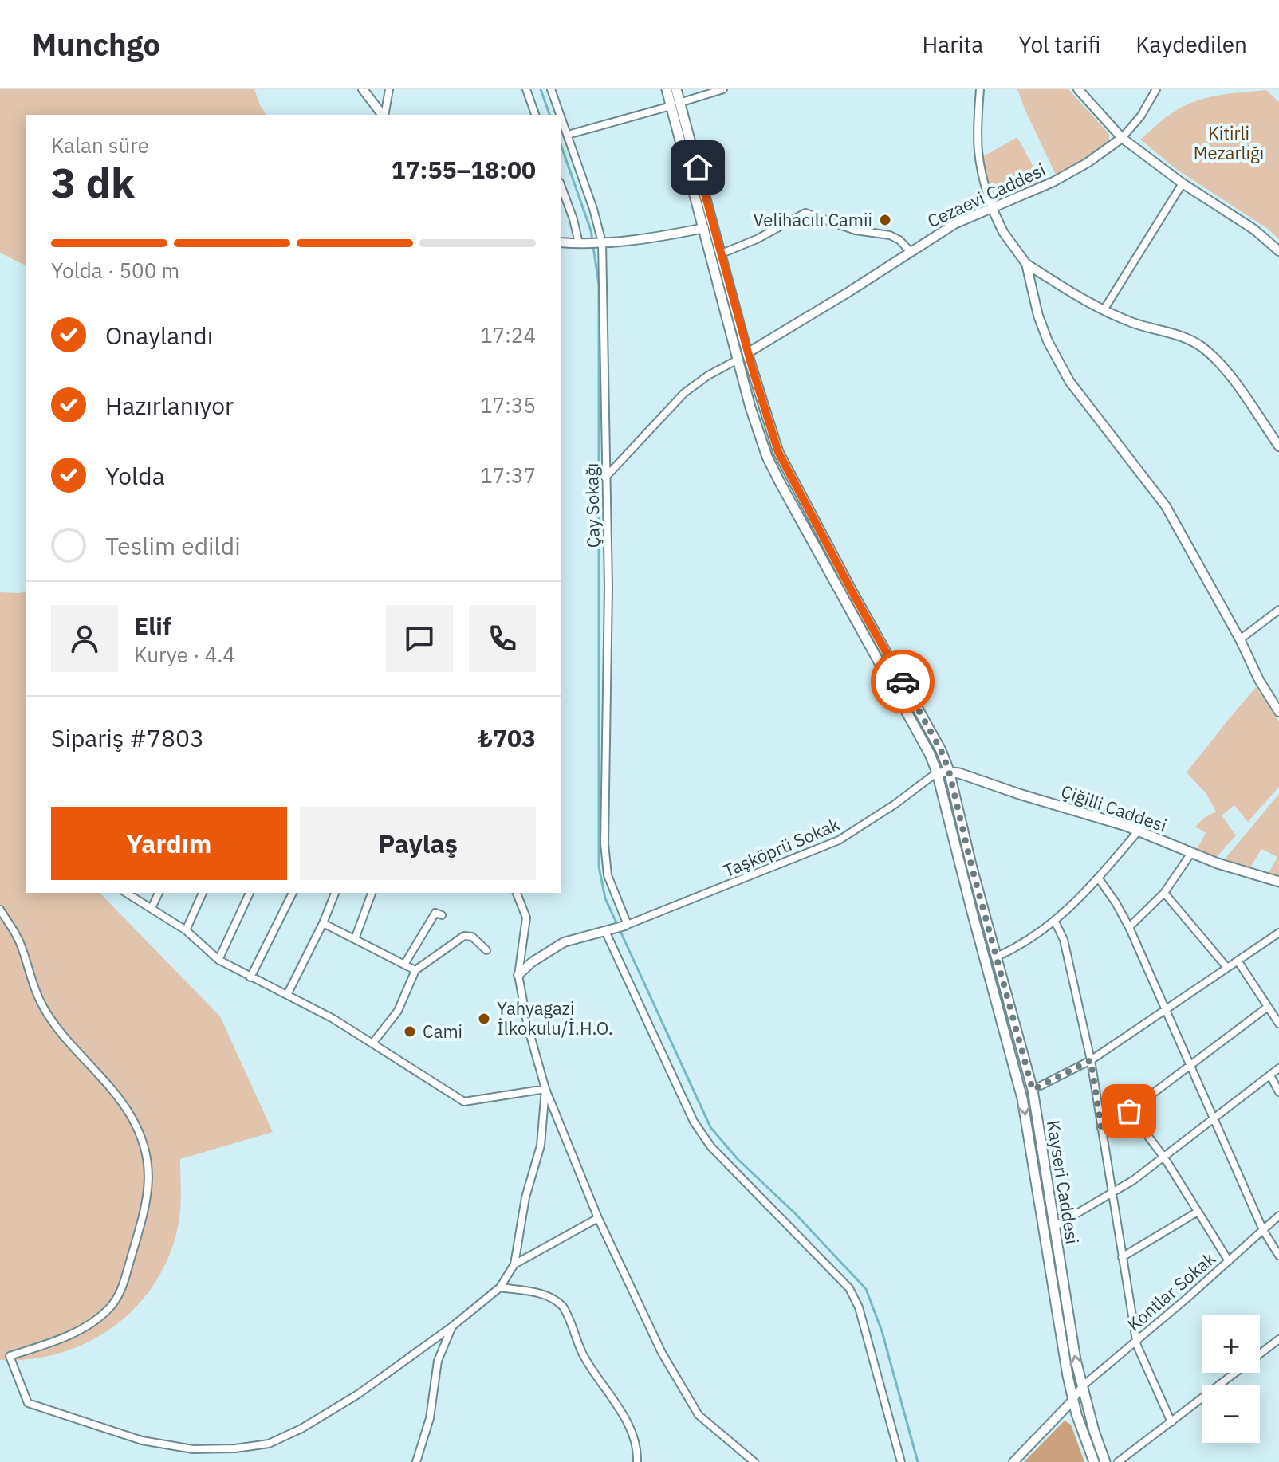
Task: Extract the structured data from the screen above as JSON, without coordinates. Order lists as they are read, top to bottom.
{
  "streets": {
    "main road": ["Çiğilli Caddesi", "Kayseri Caddesi"],
    "street": [
      "Cezaevi Caddesi",
      "Çay Sokağı",
      "Taşköprü Sokak",
      "Kontlar Sokak"
    ]
  },
  "crossings": [
    ["Cezaevi Caddesi", "Kayseri Caddesi"],
    ["Çay Sokağı", "Taşköprü Sokak"],
    ["Çiğilli Caddesi", "Taşköprü Sokak"],
    ["Çiğilli Caddesi", "Kayseri Caddesi"],
    ["Taşköprü Sokak", "Kayseri Caddesi"],
    ["Kayseri Caddesi", "Kontlar Sokak"]
  ],
  "parks": ["Kitirli Mezarlığı"],
  "places": ["Velihacılı Camii", "Yahyagazi İlkokulu/İ.H.O.", "Cami"],
  "page": {
    "header": "Munchgo",
    "nav": ["Harita", "Yol tarifi", "Kaydedilen"],
    "heading": ["3 dk", "Kalan süre", "17:55–18:00"],
    "panel": [
      "Elif",
      "Kurye · 4.4",
      "Sipariş #7803",
      "₺703"
    ],
    "bar": "Yolda · 500 m",
    "list": [
      ["Onaylandı", "17:24"],
      ["Hazırlanıyor", "17:35"],
      ["Yolda", "17:37"],
      "Teslim edildi"
    ],
    "buttons": ["Yardım", "Paylaş"],
    "map_buttons": ["+", "−"]
  }
}
